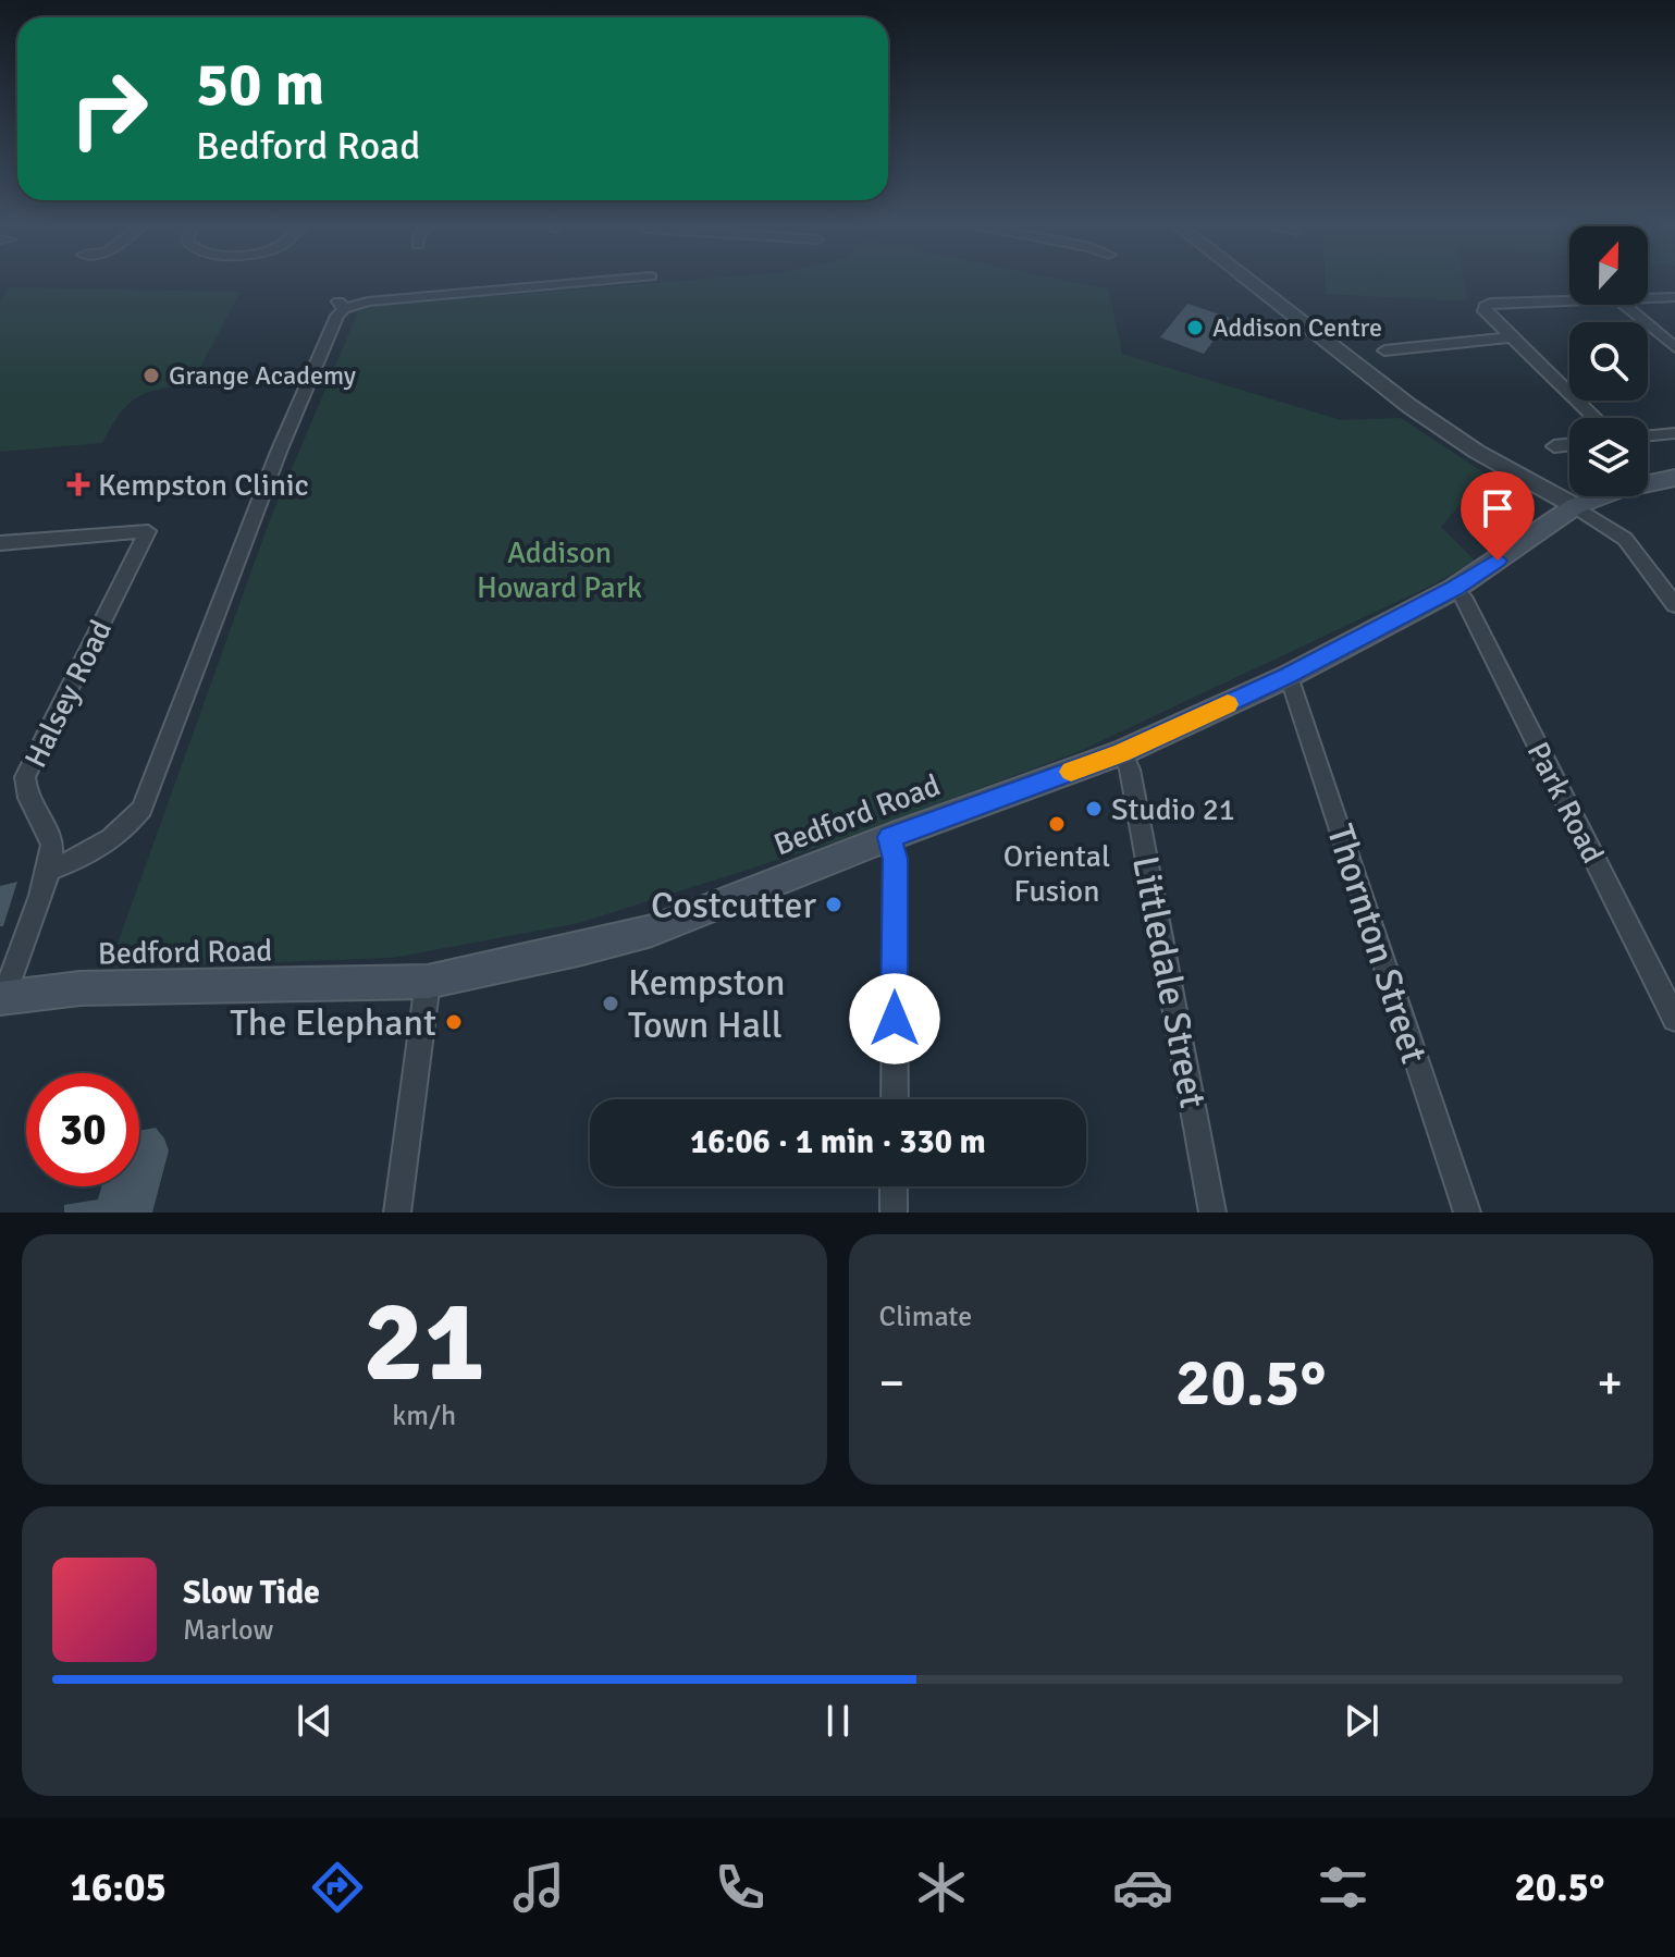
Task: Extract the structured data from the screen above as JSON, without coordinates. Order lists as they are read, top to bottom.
{
  "streets": {
    "main road": ["Bedford Road"],
    "street": [
      "Halsey Road",
      "Park Road",
      "Thornton Street",
      "Littledale Street"
    ]
  },
  "crossings": [
    ["Halsey Road", "Bedford Road"],
    ["Park Road", "Bedford Road"],
    ["Bedford Road", "Thornton Street"],
    ["Bedford Road", "Littledale Street"]
  ],
  "parks": ["Addison Howard Park"],
  "places": {
    "other": [
      "Addison Centre",
      "Grange Academy",
      "Studio 21",
      "Oriental Fusion",
      "Costcutter",
      "Kempston Town Hall",
      "The Elephant"
    ],
    "health": ["Kempston Clinic"]
  },
  "north": "top",
  "page": {
    "turn": ["50 m", "Bedford Road"],
    "limit": "30",
    "trip": "16:06 · 1 min · 330 m",
    "tile": [
      ["21", "km/h"],
      "Climate"
    ],
    "heat": ["−", "20.5°", "+"],
    "song": ["Slow Tide", "Marlow"],
    "tabs": ["16:05", "20.5°"]
  }
}
